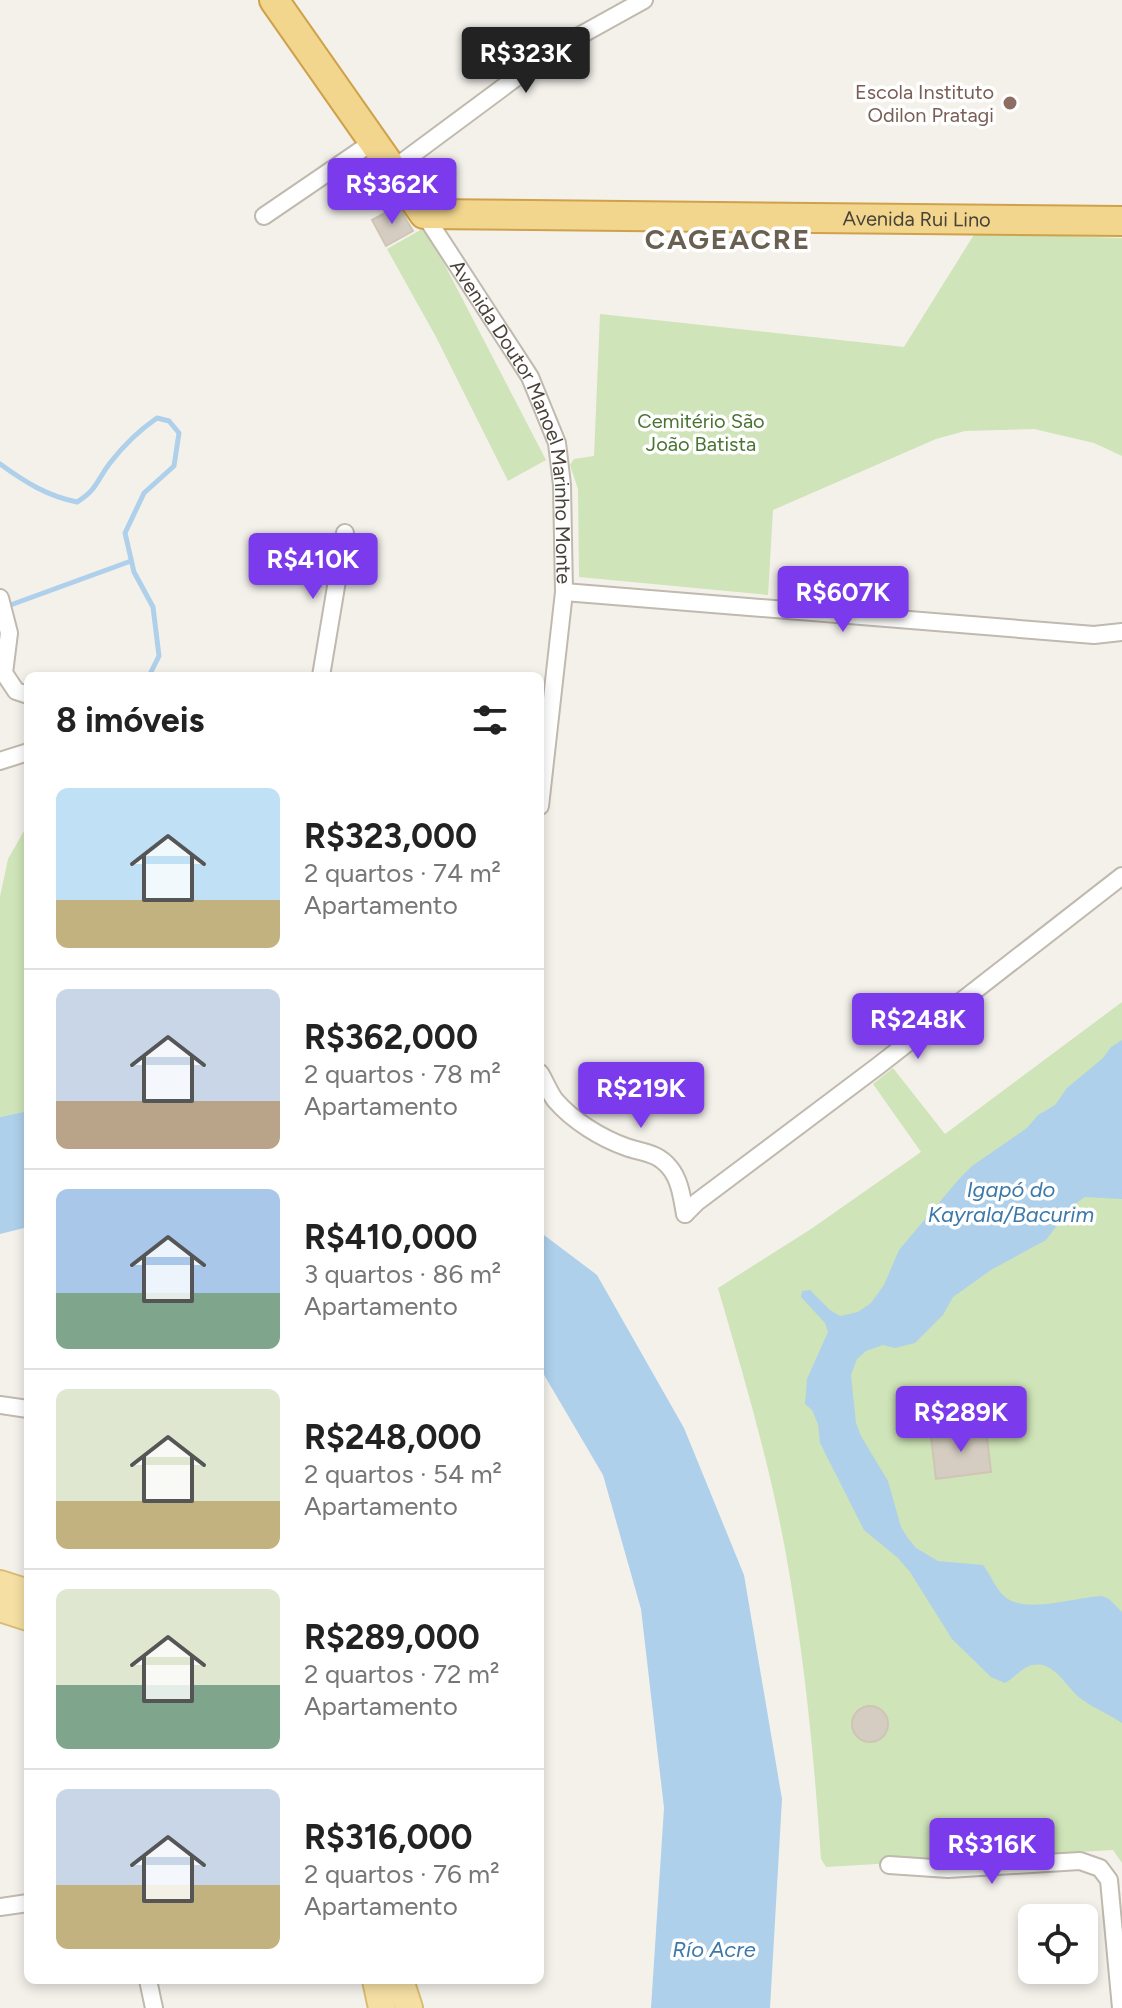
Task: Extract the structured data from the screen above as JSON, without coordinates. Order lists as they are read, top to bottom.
{
  "streets": {
    "highway": ["Avenida Rui Lino", "Avenida Doutor Manoel Marinho Monte"]
  },
  "crossings": [
    ["Avenida Rui Lino", "Avenida Doutor Manoel Marinho Monte"]
  ],
  "districts": ["CAGEACRE"],
  "water": ["Igapó do Kayrala/Bacurim", "Río Acre"],
  "parks": ["Cemitério São João Batista"],
  "places": ["Escola Instituto Odilon Pratagi"],
  "page": {
    "price": [
      "R$323K",
      "R$362K",
      "R$410K",
      "R$607K",
      "R$248K",
      "R$219K",
      "R$289K",
      "R$316K"
    ],
    "heading": "8 imóveis",
    "list": [
      {
        "name": "R$323,000",
        "note": "2 quartos · 74 m² · Apartamento"
      },
      {
        "name": "R$362,000",
        "note": "2 quartos · 78 m² · Apartamento"
      },
      {
        "name": "R$410,000",
        "note": "3 quartos · 86 m² · Apartamento"
      },
      {
        "name": "R$248,000",
        "note": "2 quartos · 54 m² · Apartamento"
      },
      {
        "name": "R$289,000",
        "note": "2 quartos · 72 m² · Apartamento"
      },
      {
        "name": "R$316,000",
        "note": "2 quartos · 76 m² · Apartamento"
      }
    ]
  }
}
